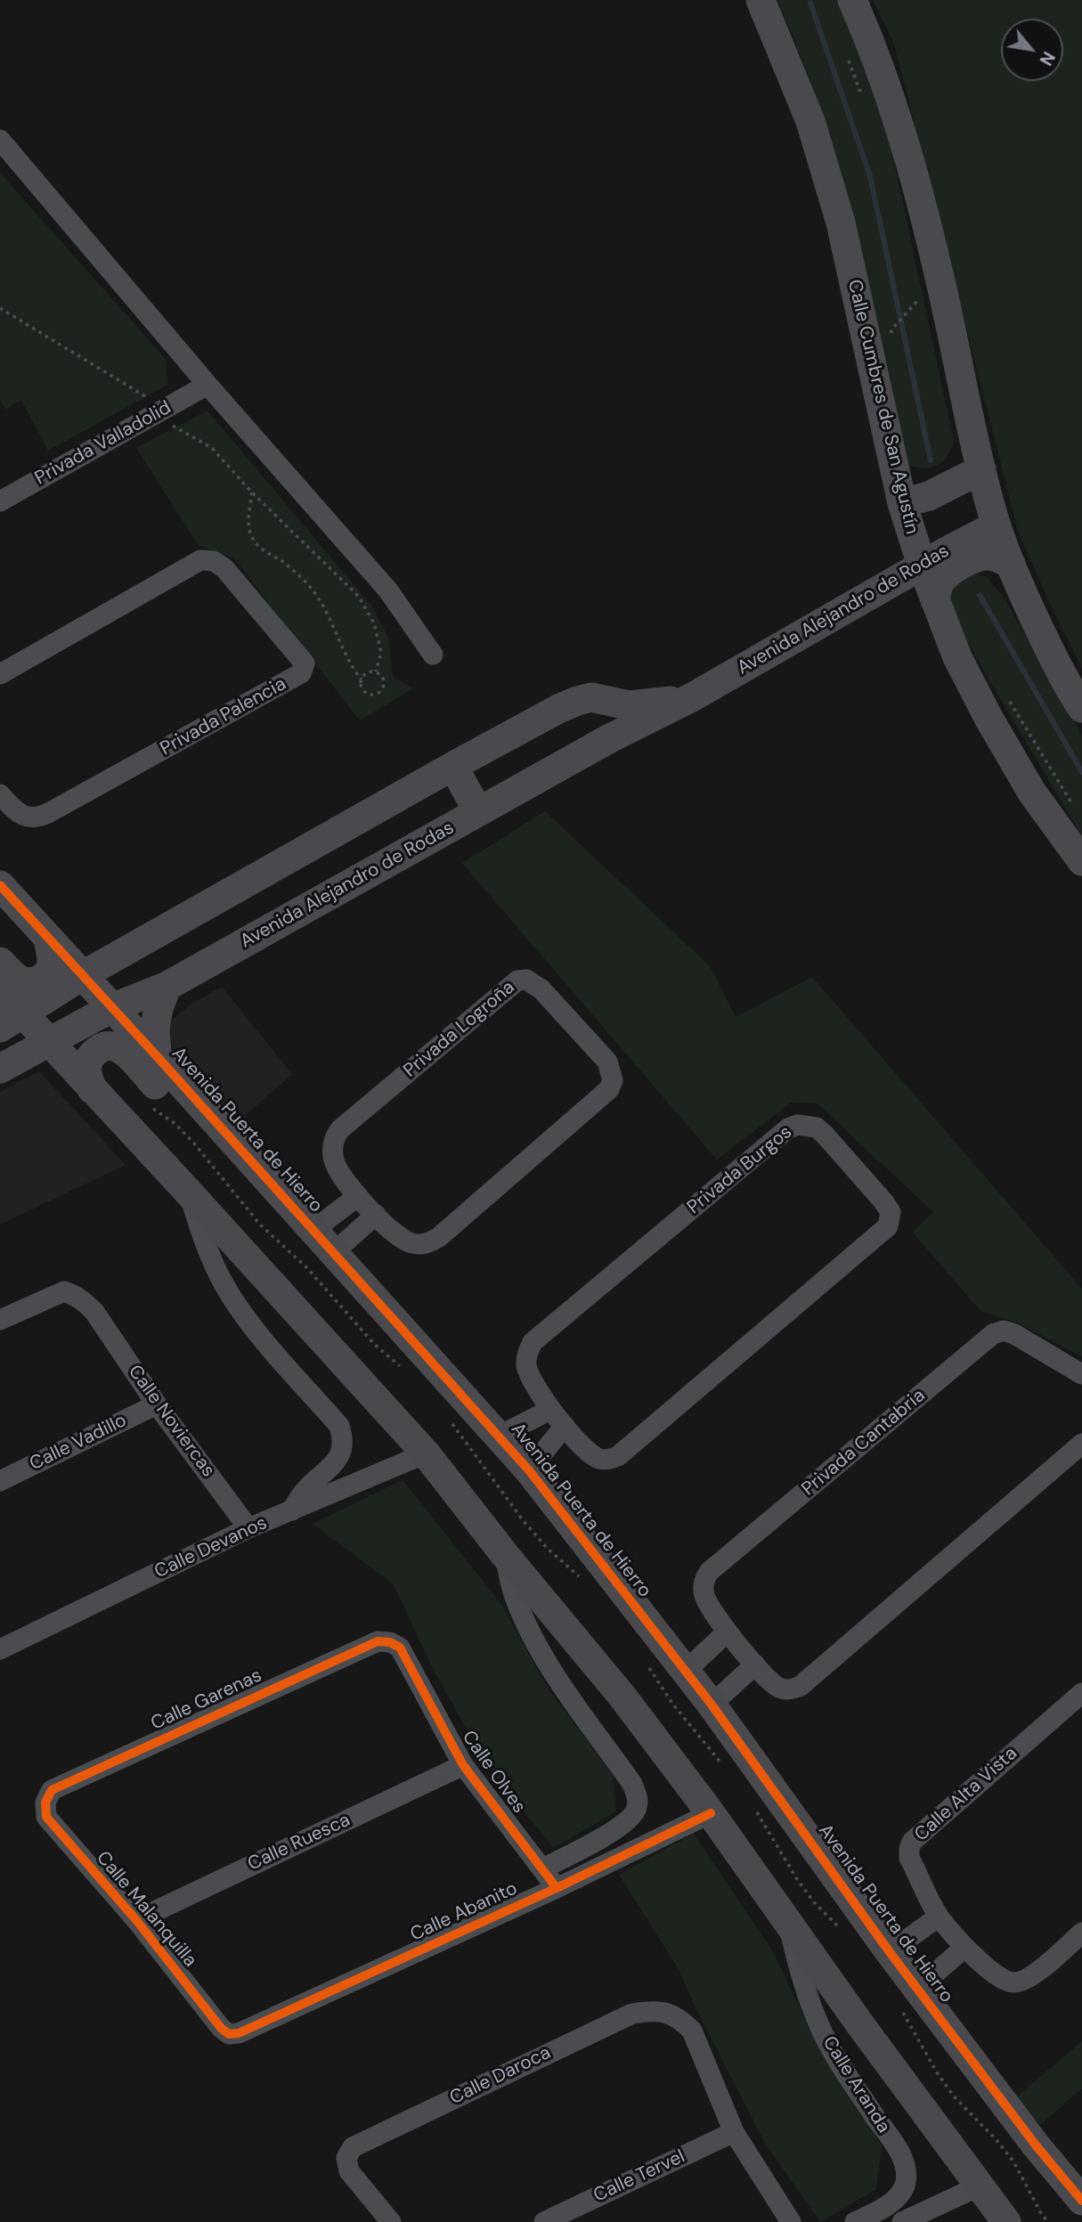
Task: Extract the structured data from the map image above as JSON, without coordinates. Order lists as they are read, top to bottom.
{
  "streets": {
    "street": [
      "Calle Cumbres de San Agustín",
      "Privada Valladolid",
      "Avenida Alejandro de Rodas",
      "Privada Palencia",
      "Privada Logroña",
      "Avenida Puerta de Hierro",
      "Privada Burgos",
      "Calle Noviercas",
      "Calle Vadillo",
      "Privada Cantabria",
      "Calle Devanos",
      "Calle Garenas",
      "Calle Olves",
      "Calle Alta Vista",
      "Calle Ruesca",
      "Calle Malanquilla",
      "Calle Abanito",
      "Calle Daroca",
      "Calle Aranda",
      "Calle Tervel"
    ]
  },
  "crossings": [
    ["Calle Cumbres de San Agustín", "Avenida Alejandro de Rodas"],
    ["Avenida Alejandro de Rodas", "Avenida Puerta de Hierro"],
    ["Calle Noviercas", "Calle Vadillo"],
    ["Calle Noviercas", "Calle Devanos"],
    ["Calle Garenas", "Calle Olves"],
    ["Calle Garenas", "Calle Malanquilla"],
    ["Calle Olves", "Calle Ruesca"],
    ["Calle Olves", "Calle Abanito"],
    ["Calle Ruesca", "Calle Malanquilla"],
    ["Calle Malanquilla", "Calle Abanito"],
    ["Calle Daroca", "Calle Tervel"]
  ],
  "north": "bottom right"
}
